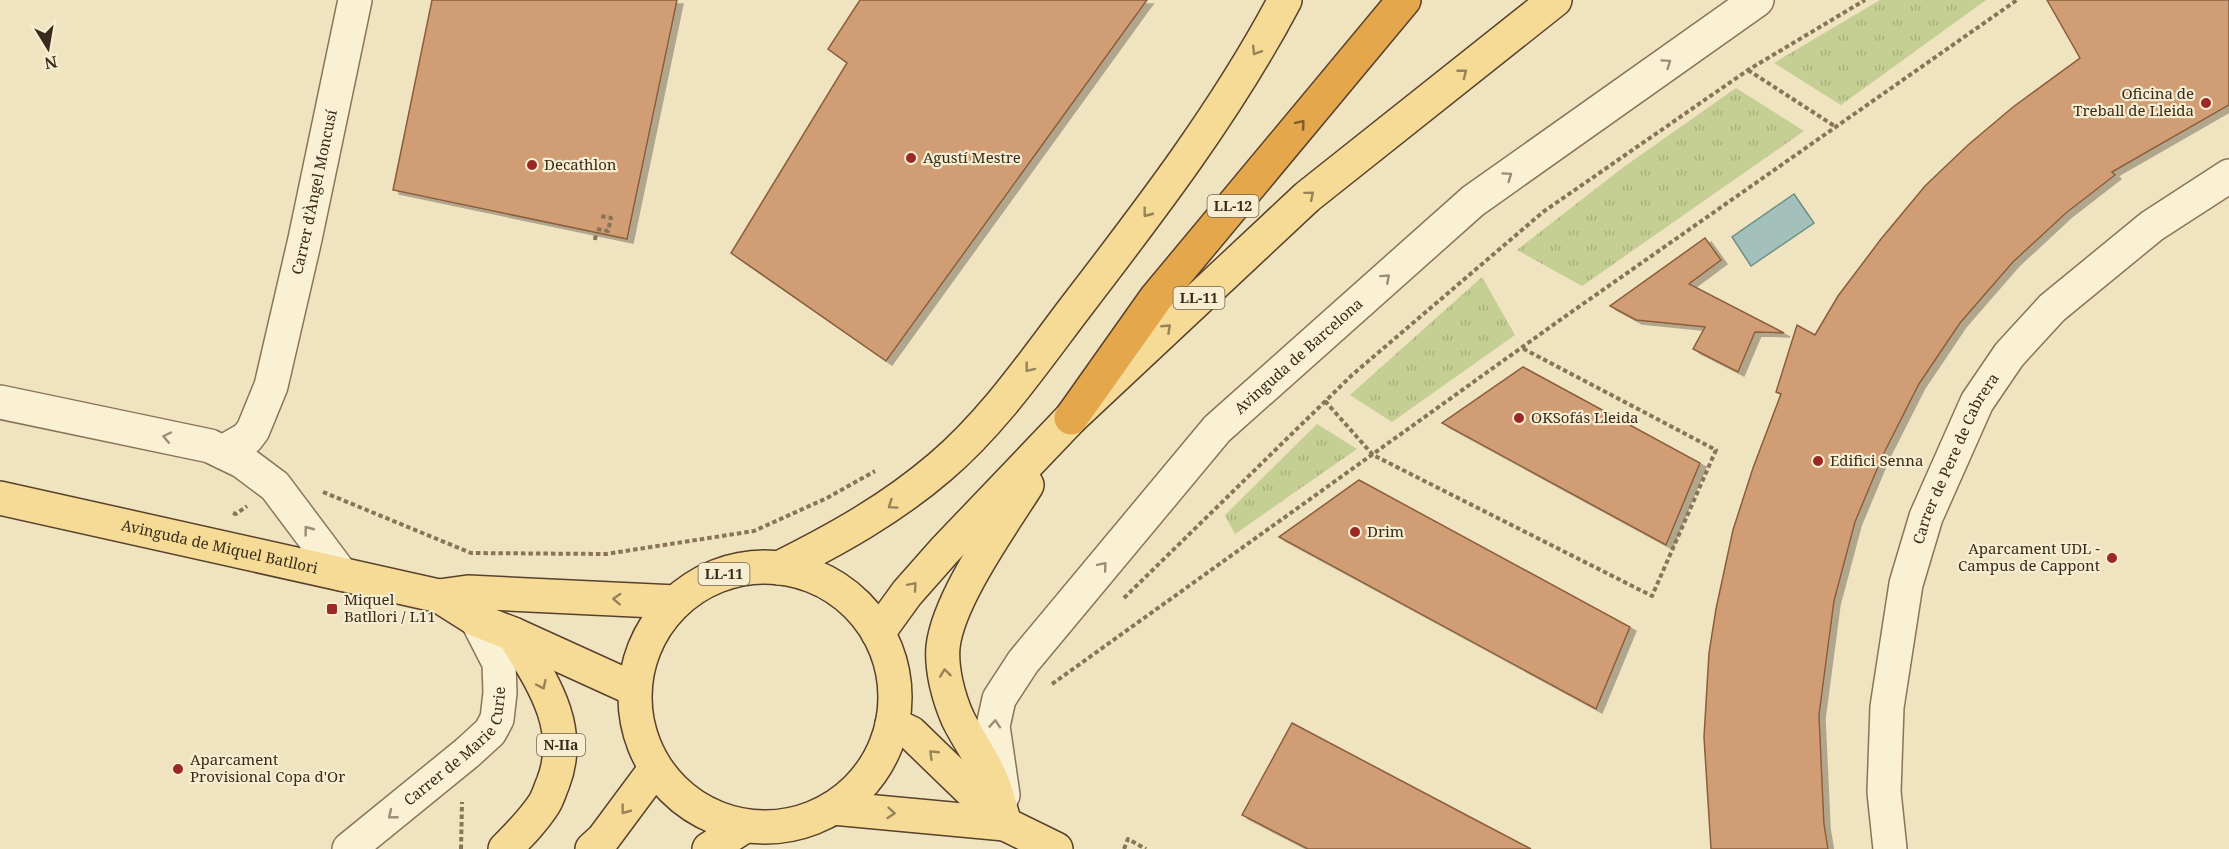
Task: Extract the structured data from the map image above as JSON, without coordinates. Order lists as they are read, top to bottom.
{
  "streets": {
    "highway": ["LL-12"],
    "main road": ["LL-11", "Avinguda de Miquel Batllori", "N-IIa"],
    "street": [
      "Carrer d'Àngel Moncusí",
      "Avinguda de Barcelona",
      "Carrer de Pere de Cabrera",
      "Carrer de Marie Curie"
    ]
  },
  "crossings": [
    ["LL-12", "LL-11"],
    ["LL-11", "Avinguda de Miquel Batllori"],
    ["Avinguda de Miquel Batllori", "Carrer de Marie Curie"],
    ["Avinguda de Miquel Batllori", "N-IIa"]
  ],
  "one_way": ["Avinguda de Barcelona", "Carrer de Marie Curie"],
  "places": {
    "other": [
      "Oficina de Treball de Lleida",
      "Agustí Mestre",
      "Decathlon",
      "OKSofás Lleida",
      "Edifici Senna",
      "Drim",
      "Aparcament UDL - Campus de Cappont",
      "Aparcament Provisional Copa d'Or"
    ],
    "transit": ["Miquel Batllori / L11"]
  },
  "north": "bottom"
}
